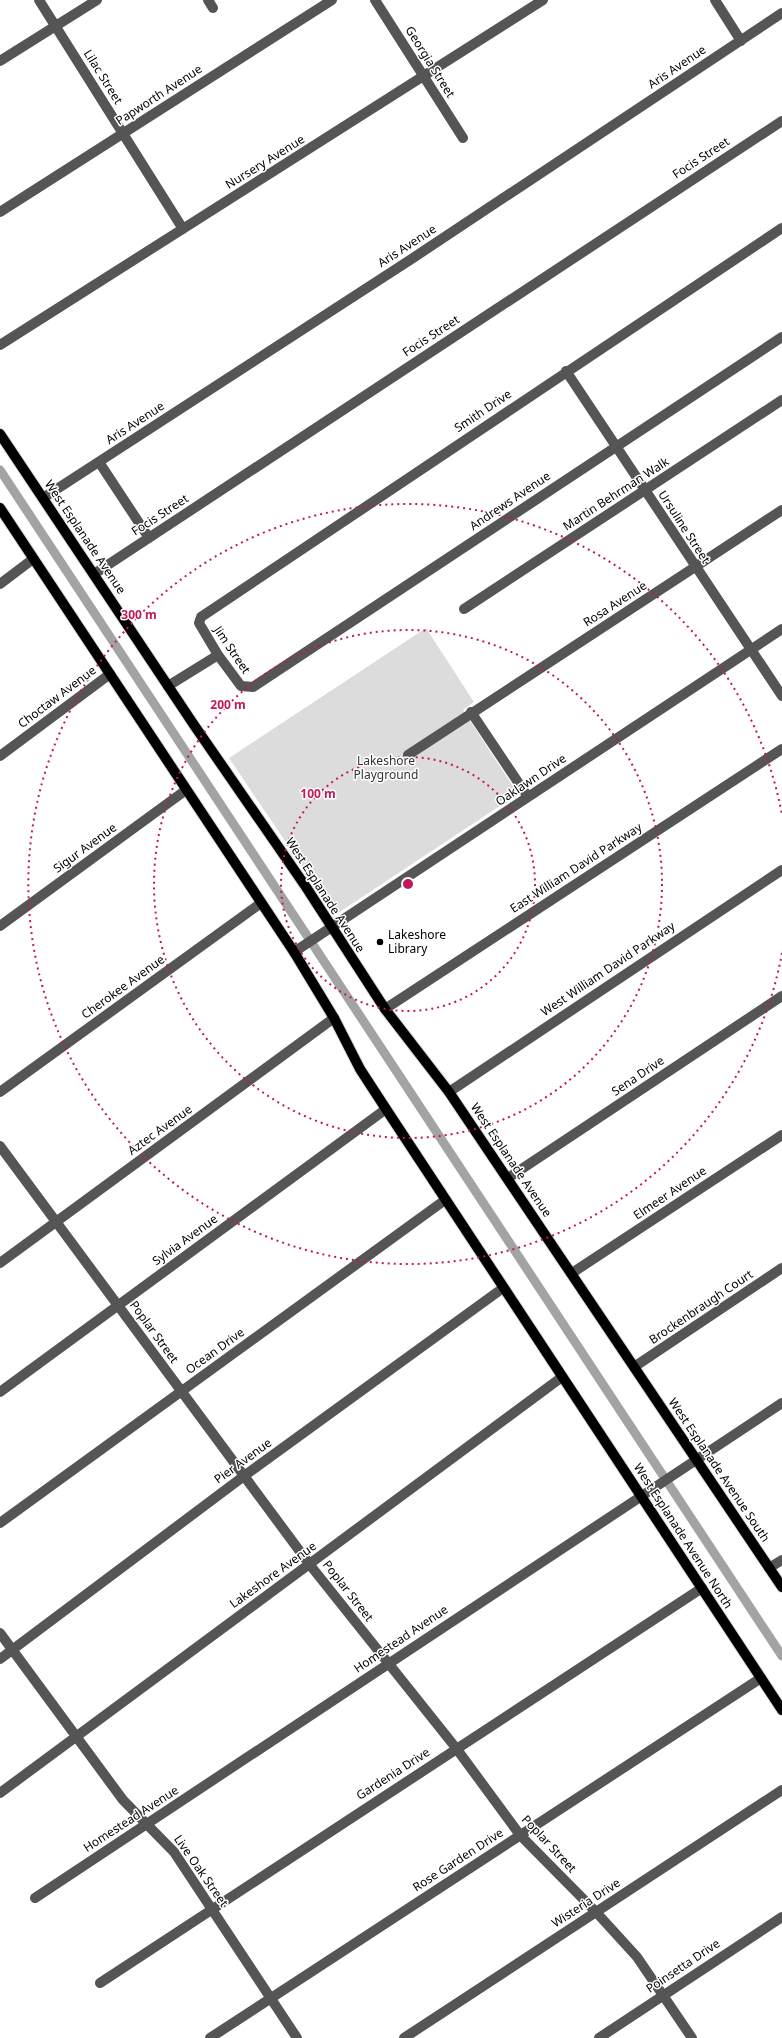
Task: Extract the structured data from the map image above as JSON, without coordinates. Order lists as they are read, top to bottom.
{
  "streets": {
    "main road": ["West Esplanade Avenue", "West Esplanade Avenue South", "West Esplanade Avenue North"],
    "street": [
      "Georgia Street",
      "Aris Avenue",
      "Lilac Street",
      "Papworth Avenue",
      "Focis Street",
      "Nursery Avenue",
      "Smith Drive",
      "Martin Behrman Walk",
      "Andrews Avenue",
      "Ursuline Street",
      "Rosa Avenue",
      "Jim Street",
      "Choctaw Avenue",
      "Oaklawn Drive",
      "Sigur Avenue",
      "East William David Parkway",
      "West William David Parkway",
      "Cherokee Avenue",
      "Sena Drive",
      "Aztec Avenue",
      "Elmeer Avenue",
      "Sylvia Avenue",
      "Brockenbraugh Court",
      "Poplar Street",
      "Ocean Drive",
      "Pier Avenue",
      "Lakeshore Avenue",
      "Homestead Avenue",
      "Gardenia Drive",
      "Rose Garden Drive",
      "Live Oak Street",
      "Wisteria Drive",
      "Poinsetta Drive"
    ]
  },
  "crossings": [
    ["Georgia Street", "Nursery Avenue"],
    ["Aris Avenue", "West Esplanade Avenue"],
    ["Lilac Street", "Papworth Avenue"],
    ["Lilac Street", "Nursery Avenue"],
    ["Focis Street", "West Esplanade Avenue"],
    ["Smith Drive", "Ursuline Street"],
    ["Smith Drive", "Jim Street"],
    ["Martin Behrman Walk", "Ursuline Street"],
    ["Andrews Avenue", "Ursuline Street"],
    ["Andrews Avenue", "Jim Street"],
    ["Ursuline Street", "Rosa Avenue"],
    ["Ursuline Street", "Oaklawn Drive"],
    ["West Esplanade Avenue", "Oaklawn Drive"],
    ["West Esplanade Avenue", "East William David Parkway"],
    ["West Esplanade Avenue", "West William David Parkway"],
    ["West Esplanade Avenue", "Sena Drive"],
    ["West Esplanade Avenue", "Elmeer Avenue"],
    ["West Esplanade Avenue", "Brockenbraugh Court"],
    ["West Esplanade Avenue", "West Esplanade Avenue South"],
    ["Aztec Avenue", "Poplar Street"],
    ["Sylvia Avenue", "Poplar Street"],
    ["Brockenbraugh Court", "West Esplanade Avenue South"],
    ["Poplar Street", "Ocean Drive"],
    ["Poplar Street", "Pier Avenue"],
    ["Poplar Street", "Lakeshore Avenue"],
    ["Poplar Street", "Homestead Avenue"],
    ["Poplar Street", "Gardenia Drive"],
    ["Poplar Street", "Rose Garden Drive"],
    ["Poplar Street", "Wisteria Drive"],
    ["Poplar Street", "Poinsetta Drive"],
    ["Pier Avenue", "Live Oak Street"],
    ["West Esplanade Avenue South", "Homestead Avenue"],
    ["West Esplanade Avenue North", "Lakeshore Avenue"],
    ["West Esplanade Avenue North", "Homestead Avenue"],
    ["West Esplanade Avenue North", "Gardenia Drive"],
    ["West Esplanade Avenue North", "Rose Garden Drive"],
    ["Lakeshore Avenue", "Live Oak Street"],
    ["Homestead Avenue", "Live Oak Street"],
    ["Gardenia Drive", "Live Oak Street"],
    ["Rose Garden Drive", "Live Oak Street"]
  ],
  "parks": ["Lakeshore Playground"],
  "places": ["Lakeshore Library"],
  "rings": ["300 m", "200 m", "100 m"]
}
